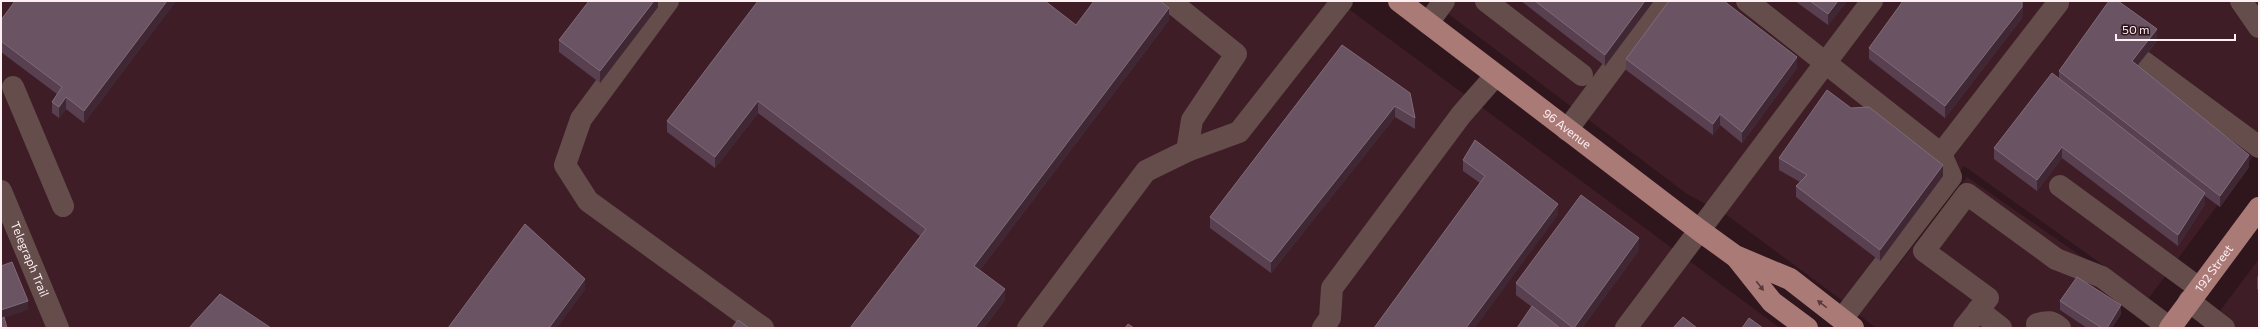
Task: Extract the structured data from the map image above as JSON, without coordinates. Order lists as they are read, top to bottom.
{
  "streets": {
    "main road": ["96 Avenue", "192 Street"],
    "street": ["Telegraph Trail"]
  },
  "scale_bar": "50 m"
}
